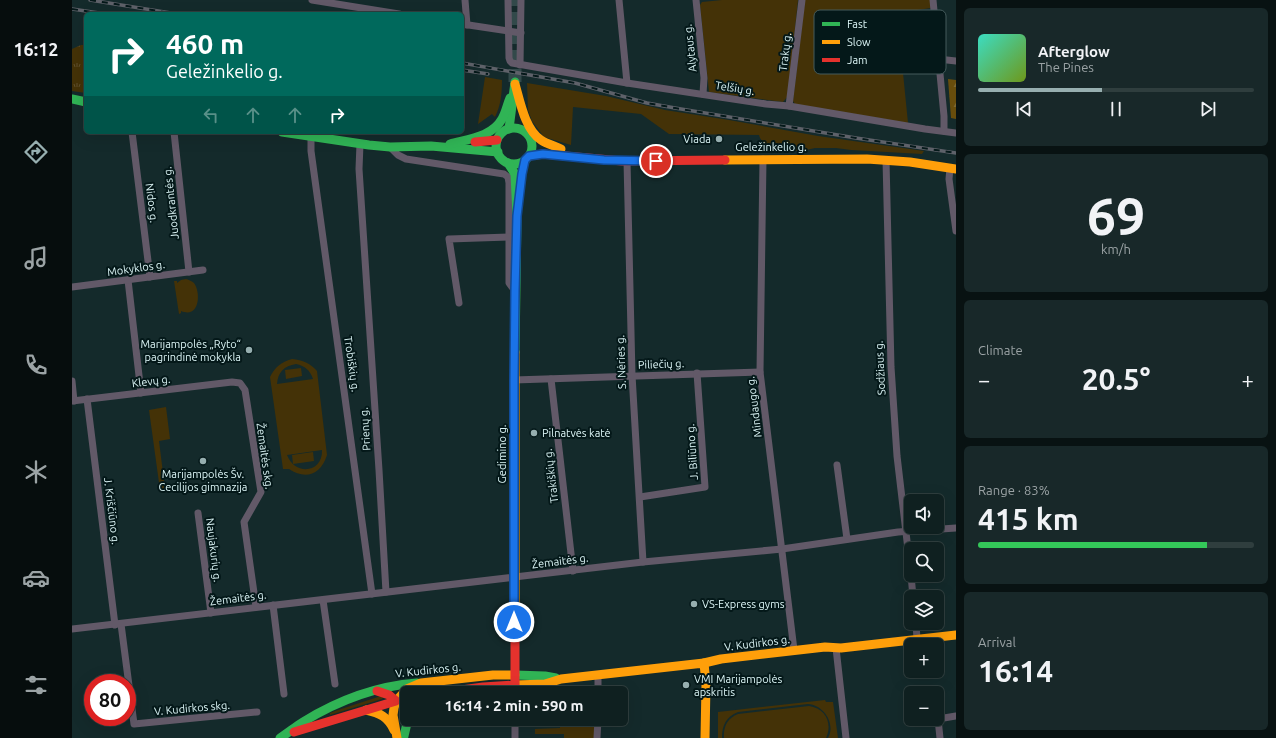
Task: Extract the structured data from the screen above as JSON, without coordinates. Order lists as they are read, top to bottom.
{
  "streets": {
    "main road": ["Geležinkelio g.", "Gedimino g.", "V. Kudirkos g."],
    "street": [
      "Alytaus g.",
      "Trakų g.",
      "Telšių g.",
      "Nidos g.",
      "Juodkrantės g.",
      "Mokyklos g.",
      "S. Nėries g.",
      "Trobiškių g.",
      "Piliečių g.",
      "Sodžiaus g.",
      "Klevų g.",
      "Mindaugo g.",
      "Prienų g.",
      "J. Biliūno g.",
      "Žemaitės skg.",
      "Trakiškių g.",
      "J. Kriščiūno g.",
      "Naujakurių g.",
      "Žemaitės g.",
      "V. Kudirkos skg."
    ]
  },
  "crossings": [
    ["Alytaus g.", "Telšių g."],
    ["Trakų g.", "Telšių g."],
    ["Geležinkelio g.", "S. Nėries g."],
    ["Geležinkelio g.", "Sodžiaus g."],
    ["Geležinkelio g.", "Mindaugo g."],
    ["Geležinkelio g.", "Gedimino g."],
    ["Nidos g.", "Mokyklos g."],
    ["Juodkrantės g.", "Mokyklos g."],
    ["S. Nėries g.", "Piliečių g."],
    ["S. Nėries g.", "J. Biliūno g."],
    ["S. Nėries g.", "Žemaitės g."],
    ["Trobiškių g.", "Žemaitės g."],
    ["Piliečių g.", "Mindaugo g."],
    ["Piliečių g.", "J. Biliūno g."],
    ["Piliečių g.", "Gedimino g."],
    ["Piliečių g.", "Trakiškių g."],
    ["Klevų g.", "Žemaitės skg."],
    ["Klevų g.", "J. Kriščiūno g."],
    ["Mindaugo g.", "Žemaitės g."],
    ["Mindaugo g.", "V. Kudirkos g."],
    ["Prienų g.", "Žemaitės g."],
    ["Gedimino g.", "Žemaitės g."],
    ["Gedimino g.", "V. Kudirkos g."],
    ["Žemaitės skg.", "Žemaitės g."],
    ["Trakiškių g.", "Žemaitės g."],
    ["J. Kriščiūno g.", "Žemaitės g."],
    ["J. Kriščiūno g.", "V. Kudirkos skg."],
    ["Naujakurių g.", "Žemaitės g."],
    ["Žemaitės g.", "V. Kudirkos skg."]
  ],
  "places": [
    "Viada",
    "Marijampolės „Ryto“ pagrindinė mokykla",
    "Pilnatvės katė",
    "Marijampolės Šv. Cecilijos gimnazija",
    "VS-Express gyms",
    "VMI Marijampolės apskritis"
  ],
  "legend": ["Fast", "Slow", "Jam"],
  "page": {
    "tabs": "16:12",
    "turn": ["460 m", "Geležinkelio g."],
    "song": ["Afterglow", "The Pines"],
    "tile": [
      ["69", "km/h"],
      "Climate",
      ["Range · 83%", "415 km"],
      ["Arrival", "16:14"]
    ],
    "heat": ["−", "20.5°", "+"],
    "map_buttons": ["+", "−"],
    "limit": "80",
    "trip": "16:14 · 2 min · 590 m"
  }
}
